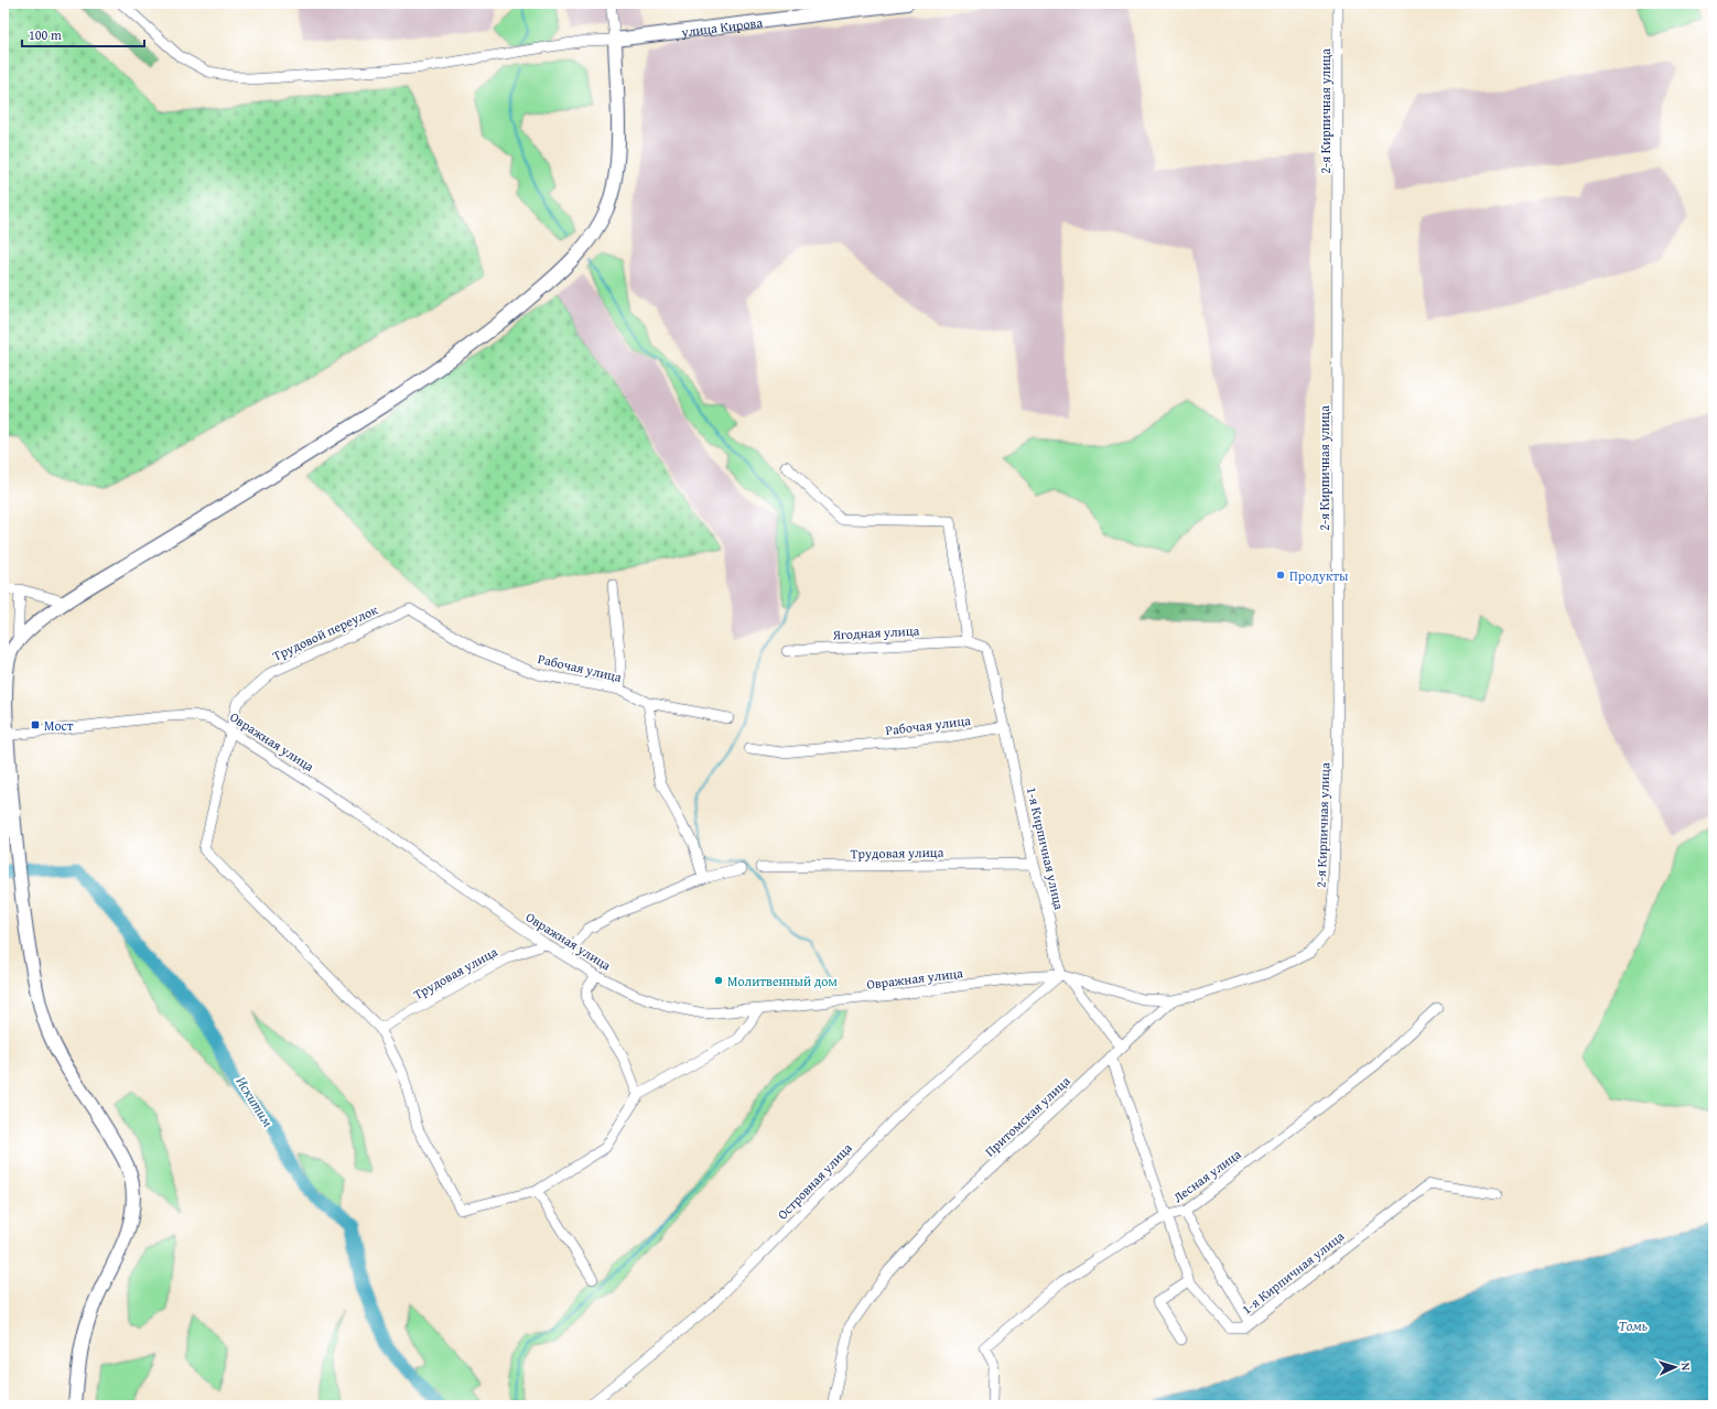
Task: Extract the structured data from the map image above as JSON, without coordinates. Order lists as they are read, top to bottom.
{
  "streets": {
    "main road": ["улица Кирова"],
    "street": [
      "2-я Кирпичная улица",
      "Трудовой переулок",
      "Ягодная улица",
      "Рабочая улица",
      "Овражная улица",
      "1-я Кирпичная улица",
      "Трудовая улица",
      "Притомская улица",
      "Лесная улица",
      "Островная улица"
    ]
  },
  "crossings": [
    ["2-я Кирпичная улица", "Овражная улица"],
    ["2-я Кирпичная улица", "Притомская улица"],
    ["Трудовой переулок", "Рабочая улица"],
    ["Трудовой переулок", "Овражная улица"],
    ["Трудовой переулок", "Трудовая улица"],
    ["Ягодная улица", "1-я Кирпичная улица"],
    ["Рабочая улица", "1-я Кирпичная улица"],
    ["Овражная улица", "1-я Кирпичная улица"],
    ["Овражная улица", "Трудовая улица"],
    ["Овражная улица", "Притомская улица"],
    ["Овражная улица", "Островная улица"],
    ["1-я Кирпичная улица", "Трудовая улица"],
    ["1-я Кирпичная улица", "Притомская улица"],
    ["1-я Кирпичная улица", "Лесная улица"],
    ["1-я Кирпичная улица", "Островная улица"]
  ],
  "water": ["Искитим", "Томь"],
  "places": {
    "other": ["Продукты", "Молитвенный дом"],
    "transit": ["Мост"]
  },
  "scale_bar": "100 m",
  "north": "right"
}
